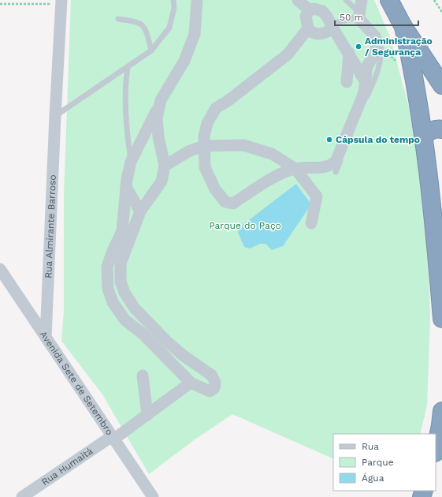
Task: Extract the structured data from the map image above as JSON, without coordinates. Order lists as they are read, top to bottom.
{
  "streets": {
    "street": ["Rua Almirante Barroso", "Avenida Sete de Setembro", "Rua Humaitá"]
  },
  "crossings": [
    ["Rua Almirante Barroso", "Avenida Sete de Setembro"],
    ["Avenida Sete de Setembro", "Rua Humaitá"]
  ],
  "parks": ["Parque do Paço"],
  "places": ["Administração / Segurança", "Cápsula do tempo"],
  "legend": ["Rua", "Parque", "Água"],
  "scale_bar": "50 m"
}
